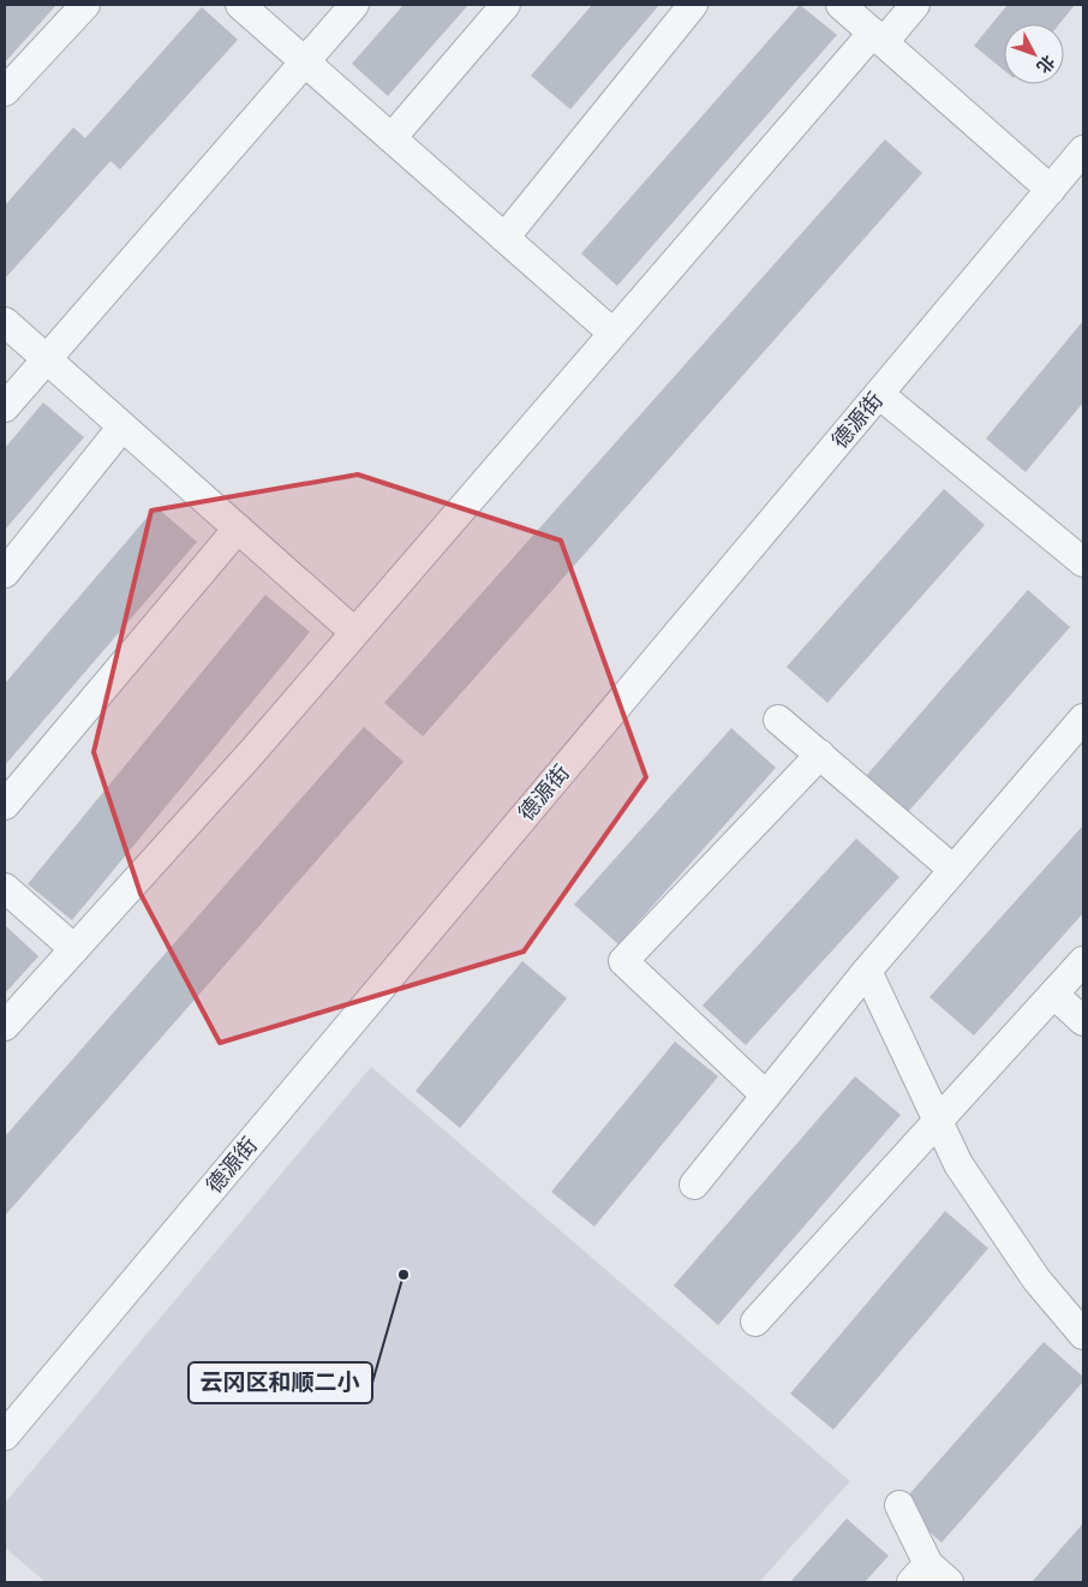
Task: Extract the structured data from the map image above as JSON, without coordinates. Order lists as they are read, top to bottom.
{
  "streets": {
    "street": ["德源街"]
  },
  "places": ["云冈区和顺二小"],
  "north": "bottom right"
}
